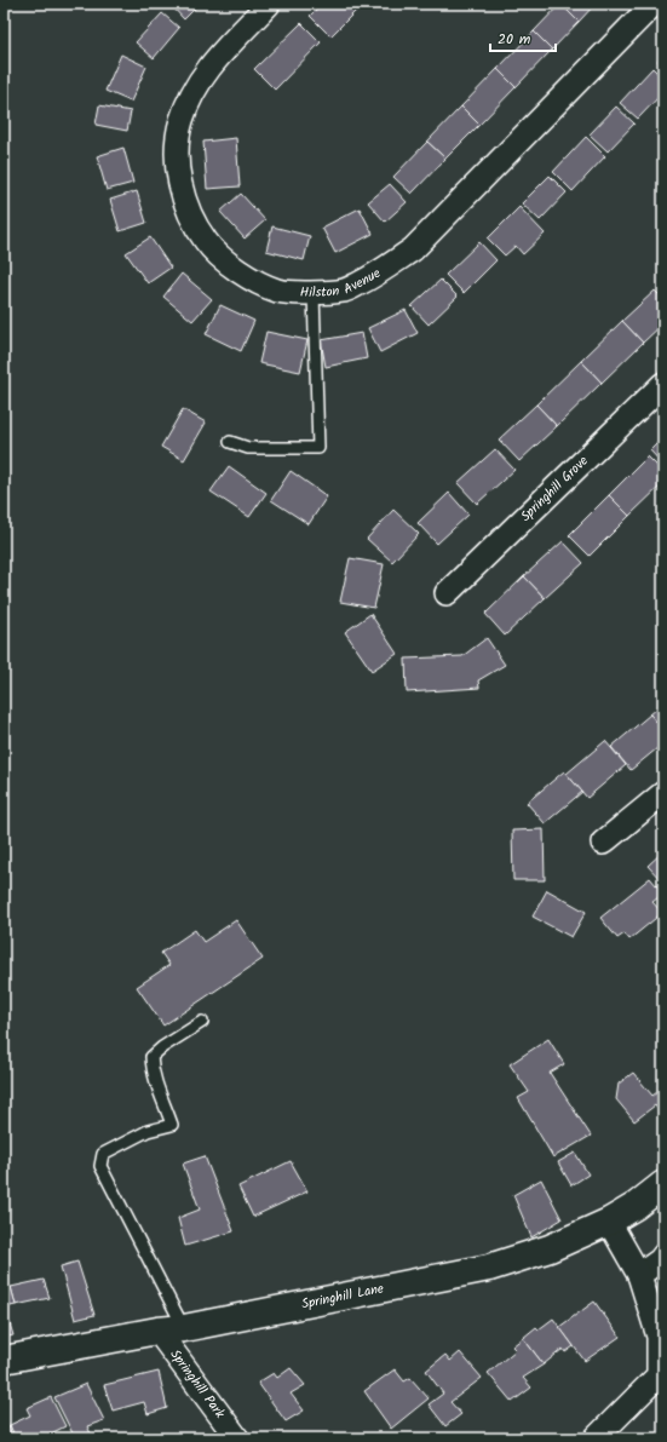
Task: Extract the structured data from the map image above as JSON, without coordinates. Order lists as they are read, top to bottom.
{
  "streets": {
    "street": [
      "Hilston Avenue",
      "Springhill Grove",
      "Springhill Lane",
      "Springhill Park"
    ]
  },
  "crossings": [
    ["Springhill Lane", "Springhill Park"]
  ],
  "scale_bar": "20 m"
}
